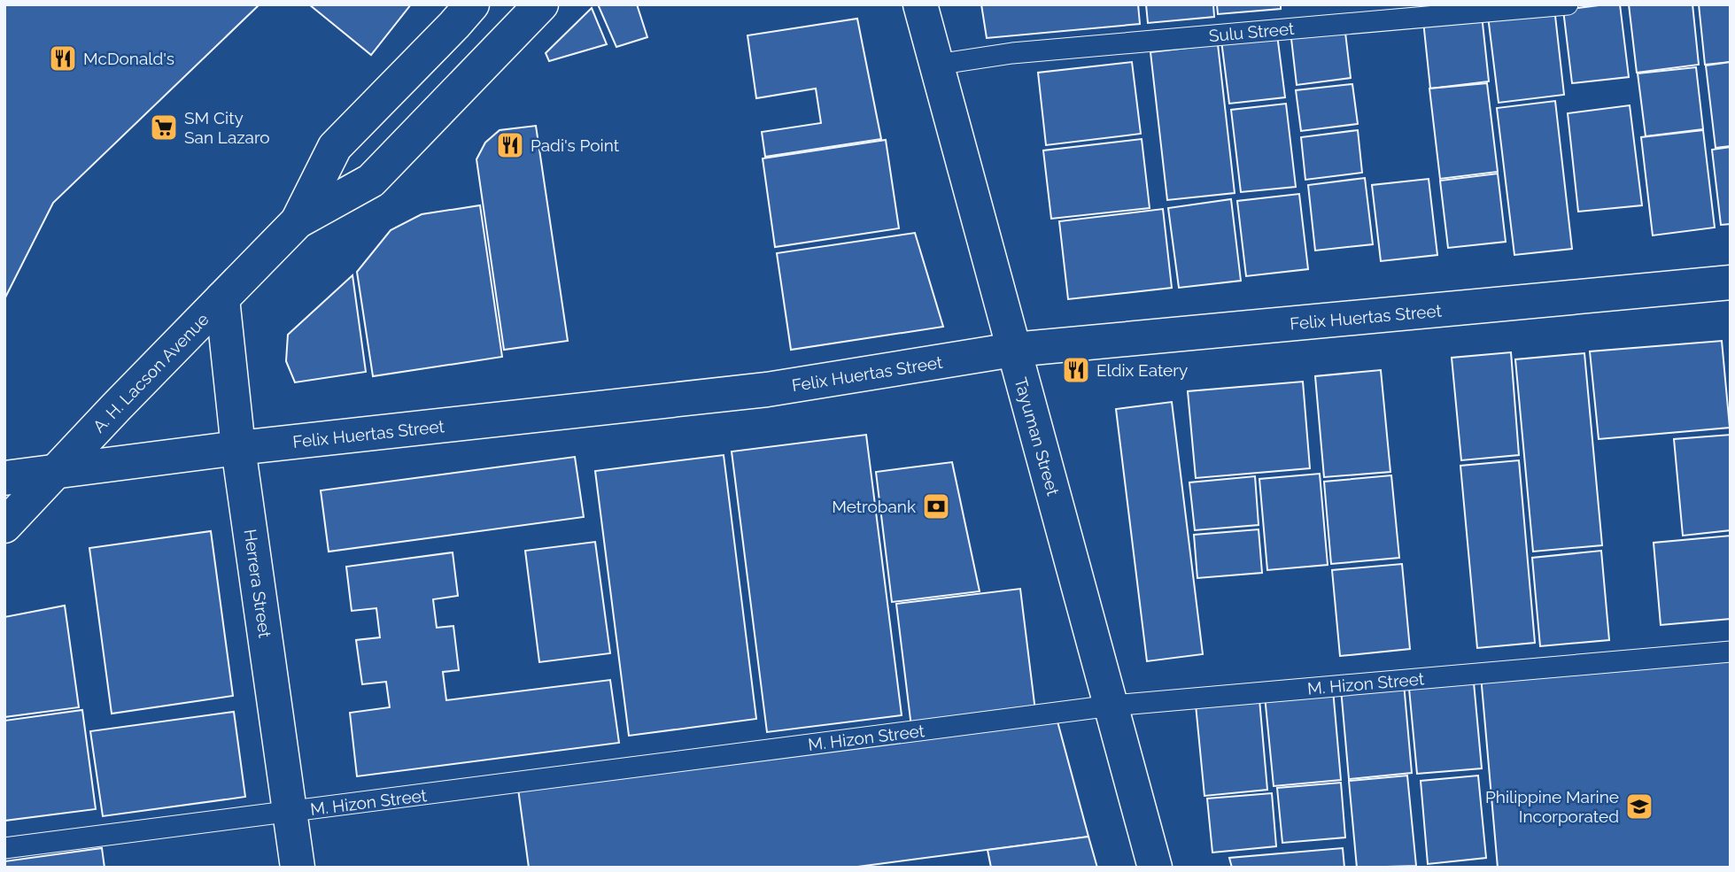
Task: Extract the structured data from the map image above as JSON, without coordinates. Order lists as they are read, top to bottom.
{
  "streets": {
    "street": [
      "Felix Huertas Street",
      "A. H. Lacson Avenue",
      "Tayuman Street",
      "Herrera Street"
    ],
    "lane": ["Sulu Street", "M. Hizon Street"]
  },
  "crossings": [
    ["Sulu Street", "Tayuman Street"],
    ["Felix Huertas Street", "A. H. Lacson Avenue"],
    ["Felix Huertas Street", "Tayuman Street"],
    ["Felix Huertas Street", "Herrera Street"],
    ["A. H. Lacson Avenue", "Herrera Street"],
    ["Tayuman Street", "M. Hizon Street"],
    ["Herrera Street", "M. Hizon Street"]
  ],
  "places": {
    "restaurant": ["McDonald's", "Padi's Point", "Eldix Eatery"],
    "supermarket": ["SM City San Lazaro"],
    "bank": ["Metrobank"],
    "school or university": ["Philippine Marine Incorporated"]
  }
}
